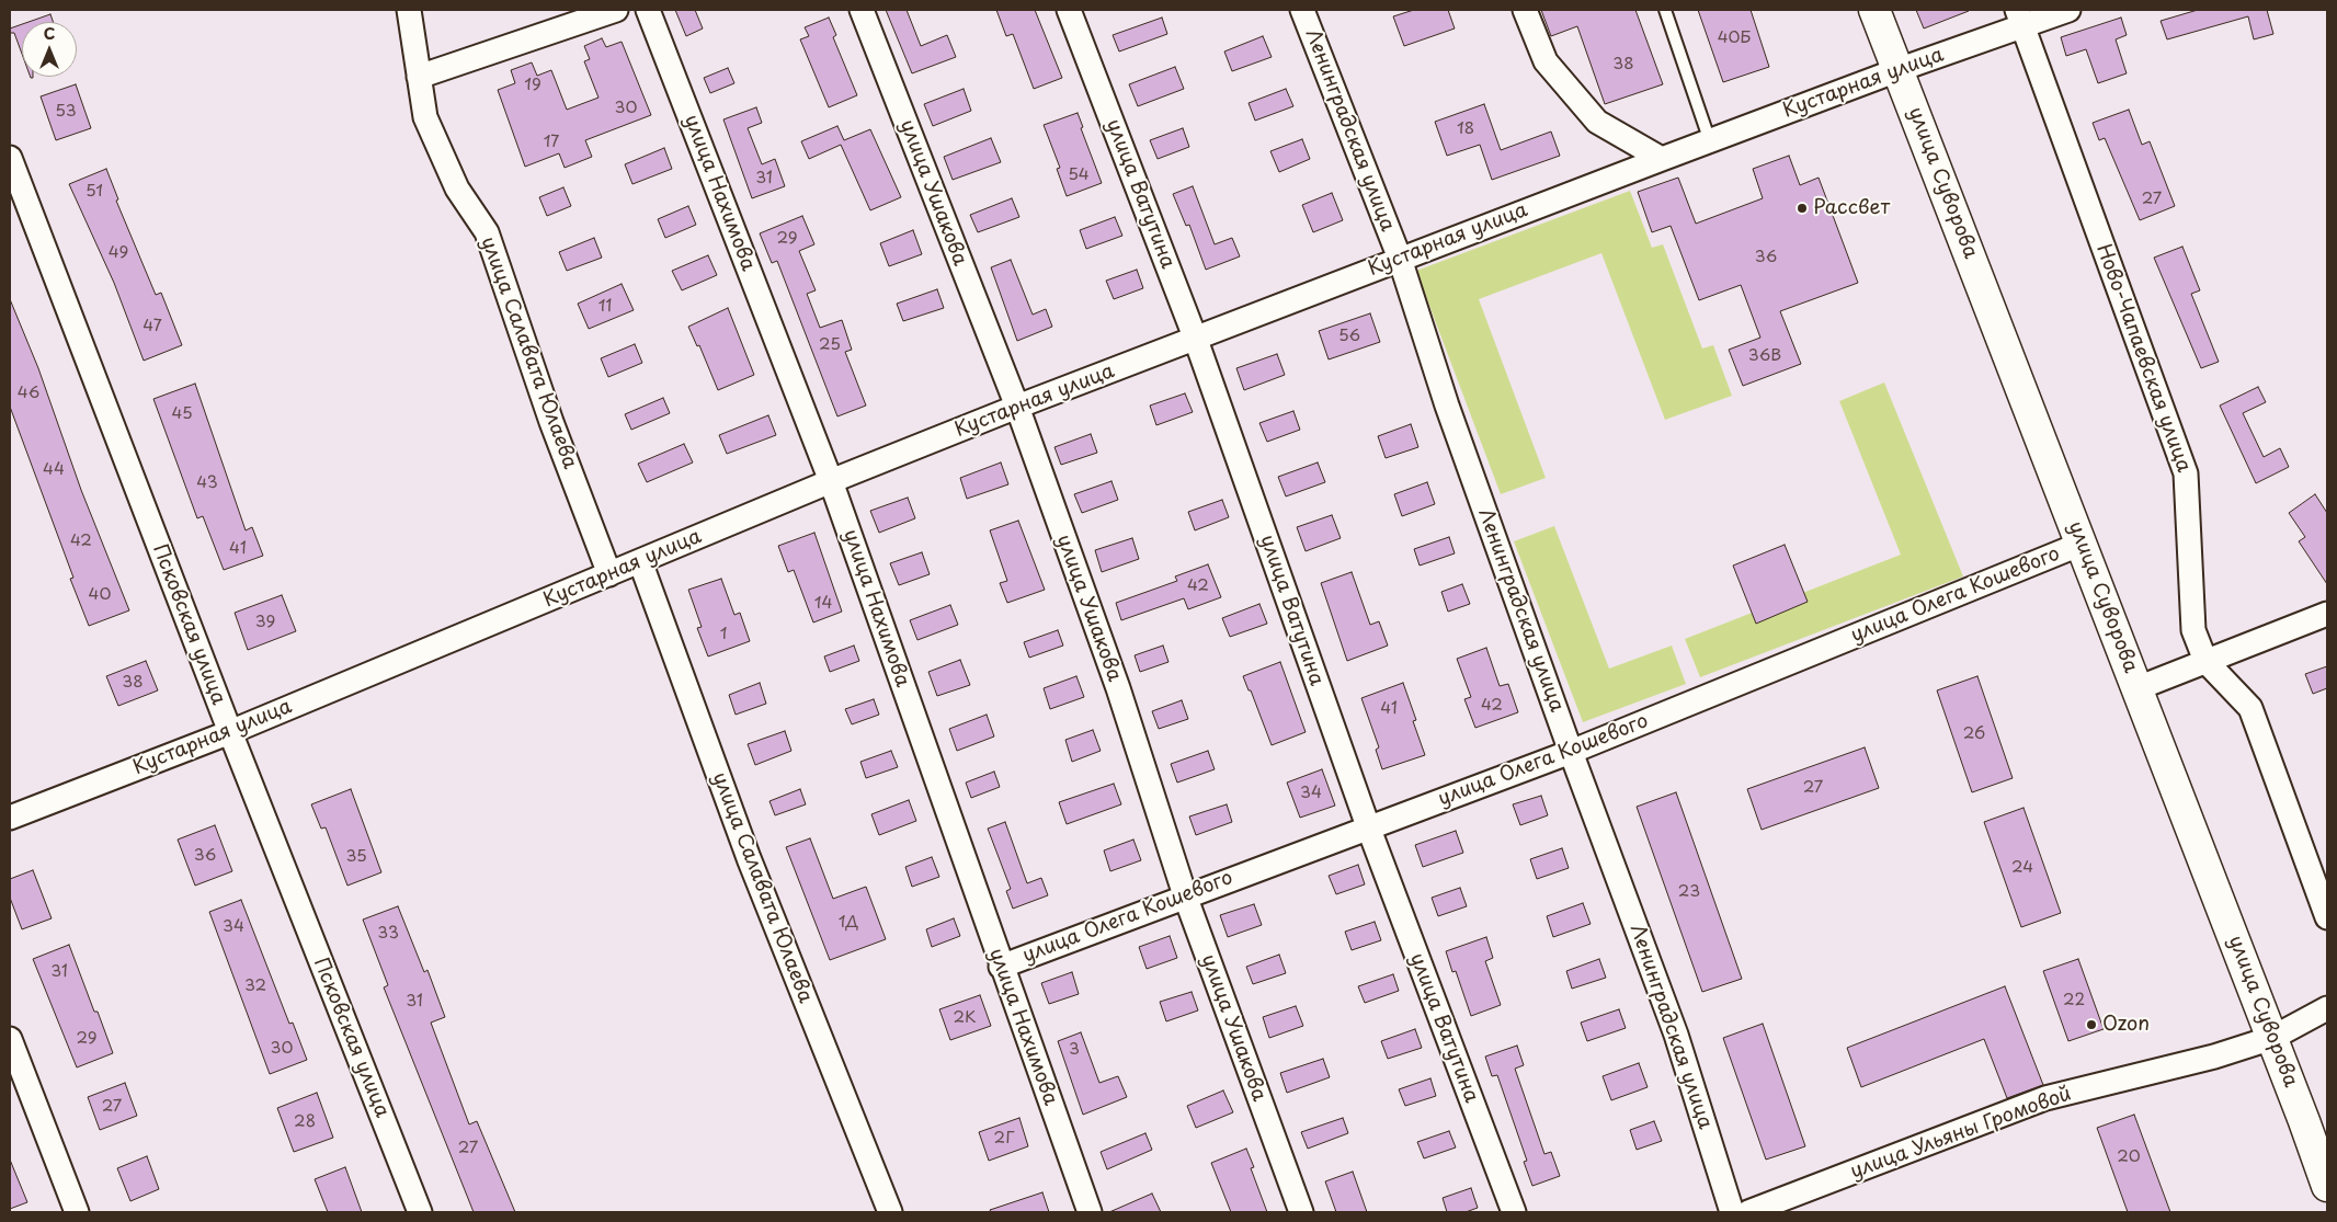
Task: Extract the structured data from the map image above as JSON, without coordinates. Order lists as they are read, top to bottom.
{
  "streets": {
    "main road": ["улица Суворова"],
    "street": [
      "Кустарная улица",
      "Ленинградская улица",
      "улица Нахимова",
      "улица Ушакова",
      "улица Ватутина",
      "улица Салавата Юлаева",
      "Ново-Чапаевская улица",
      "улица Олега Кошевого",
      "Псковская улица",
      "улица Ульяны Громовой"
    ]
  },
  "crossings": [
    ["Кустарная улица", "Ленинградская улица"],
    ["Кустарная улица", "улица Суворова"],
    ["Кустарная улица", "улица Нахимова"],
    ["Кустарная улица", "улица Ушакова"],
    ["Кустарная улица", "улица Ватутина"],
    ["Кустарная улица", "улица Салавата Юлаева"],
    ["Кустарная улица", "Ново-Чапаевская улица"],
    ["Кустарная улица", "Псковская улица"],
    ["Ленинградская улица", "улица Олега Кошевого"],
    ["улица Суворова", "улица Олега Кошевого"],
    ["улица Суворова", "улица Ульяны Громовой"],
    ["улица Нахимова", "улица Олега Кошевого"],
    ["улица Ушакова", "улица Олега Кошевого"],
    ["улица Ватутина", "улица Олега Кошевого"]
  ],
  "places": ["Рассвет", "Ozon"],
  "house_numbers": [
    "40Б",
    "38",
    "19",
    "30",
    "53",
    "18",
    "17",
    "54",
    "31",
    "51",
    "27",
    "29",
    "49",
    "36",
    "11",
    "47",
    "56",
    "25",
    "36В",
    "46",
    "45",
    "44",
    "43",
    "42",
    "41",
    "42",
    "40",
    "14",
    "39",
    "1",
    "38",
    "42",
    "41",
    "26",
    "27",
    "34",
    "36",
    "35",
    "24",
    "23",
    "1Д",
    "34",
    "33",
    "31",
    "32",
    "22",
    "31",
    "2К",
    "29",
    "30",
    "3",
    "27",
    "28",
    "2Г",
    "27",
    "20"
  ],
  "north": "top"
}
